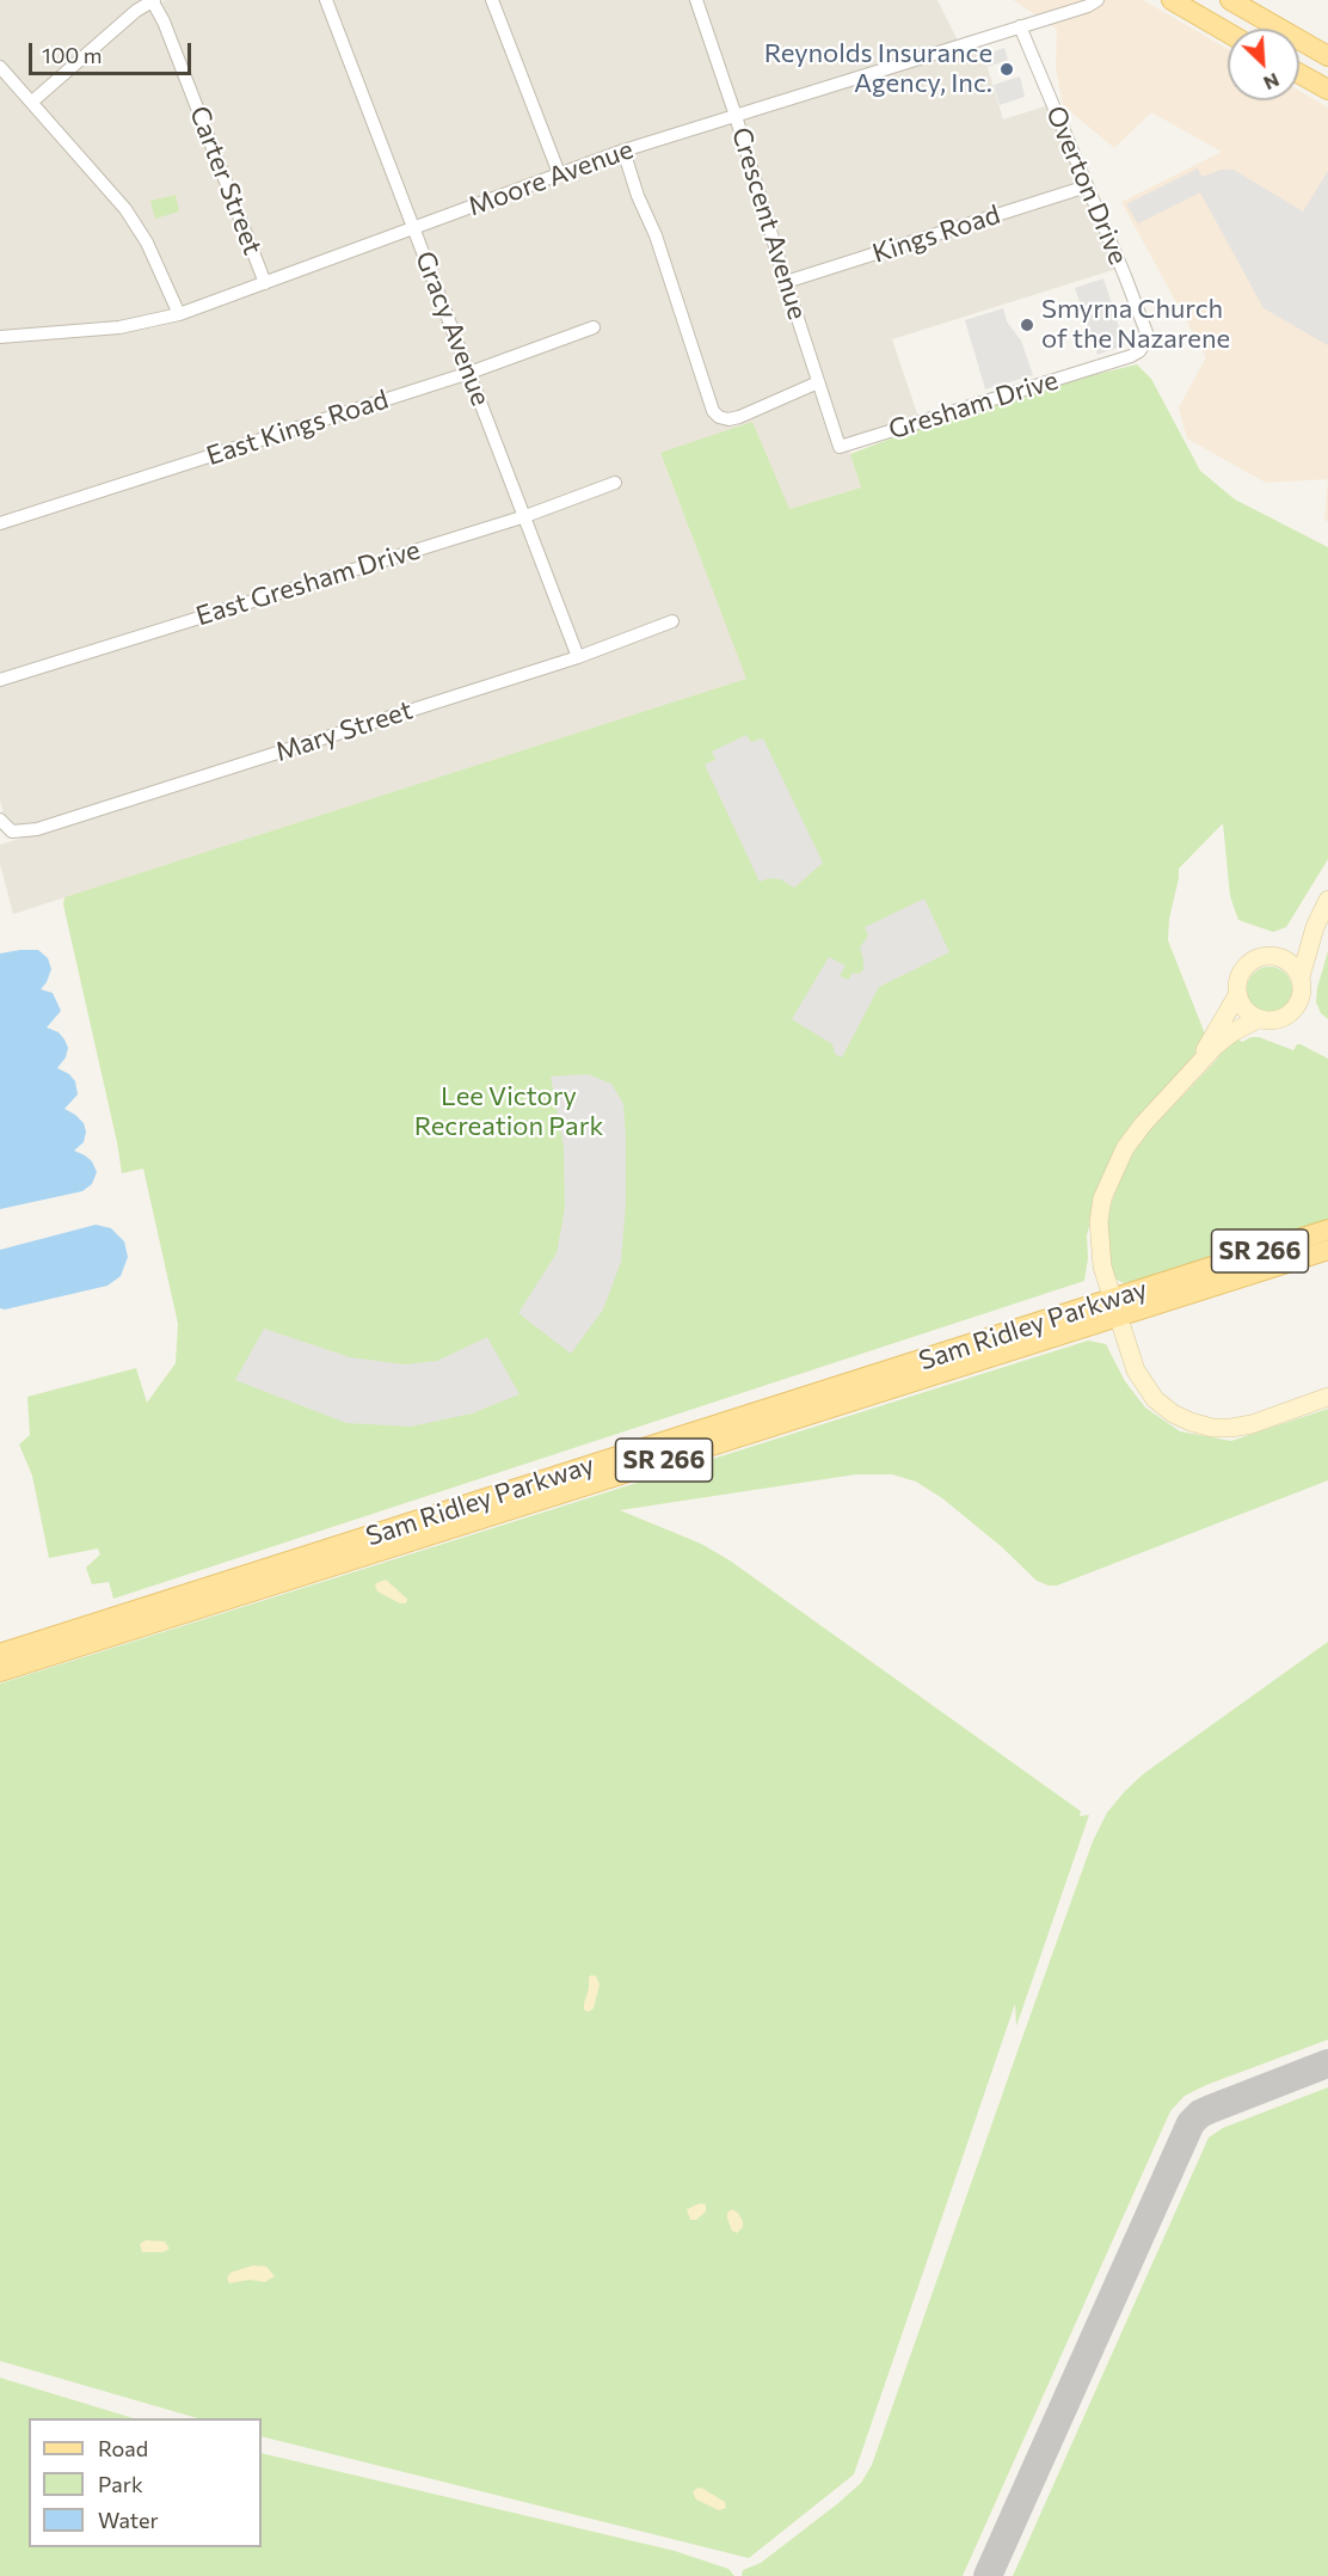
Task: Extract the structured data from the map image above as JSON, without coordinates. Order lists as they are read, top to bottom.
{
  "streets": {
    "main road": ["SR 266", "Sam Ridley Parkway"],
    "street": [
      "Moore Avenue",
      "Carter Street",
      "Overton Drive",
      "Crescent Avenue",
      "Kings Road",
      "Gracy Avenue",
      "Gresham Drive",
      "East Kings Road",
      "East Gresham Drive",
      "Mary Street"
    ]
  },
  "crossings": [
    ["Moore Avenue", "Carter Street"],
    ["Moore Avenue", "Overton Drive"],
    ["Moore Avenue", "Crescent Avenue"],
    ["Moore Avenue", "Gracy Avenue"],
    ["Overton Drive", "Kings Road"],
    ["Overton Drive", "Gresham Drive"],
    ["Crescent Avenue", "Kings Road"],
    ["Crescent Avenue", "Gresham Drive"],
    ["Gracy Avenue", "East Kings Road"],
    ["Gracy Avenue", "East Gresham Drive"],
    ["Gracy Avenue", "Mary Street"]
  ],
  "parks": ["Lee Victory Recreation Park"],
  "places": ["Reynolds Insurance Agency, Inc.", "Smyrna Church of the Nazarene"],
  "legend": ["Road", "Park", "Water"],
  "scale_bar": "100 m",
  "north": "bottom right"
}
